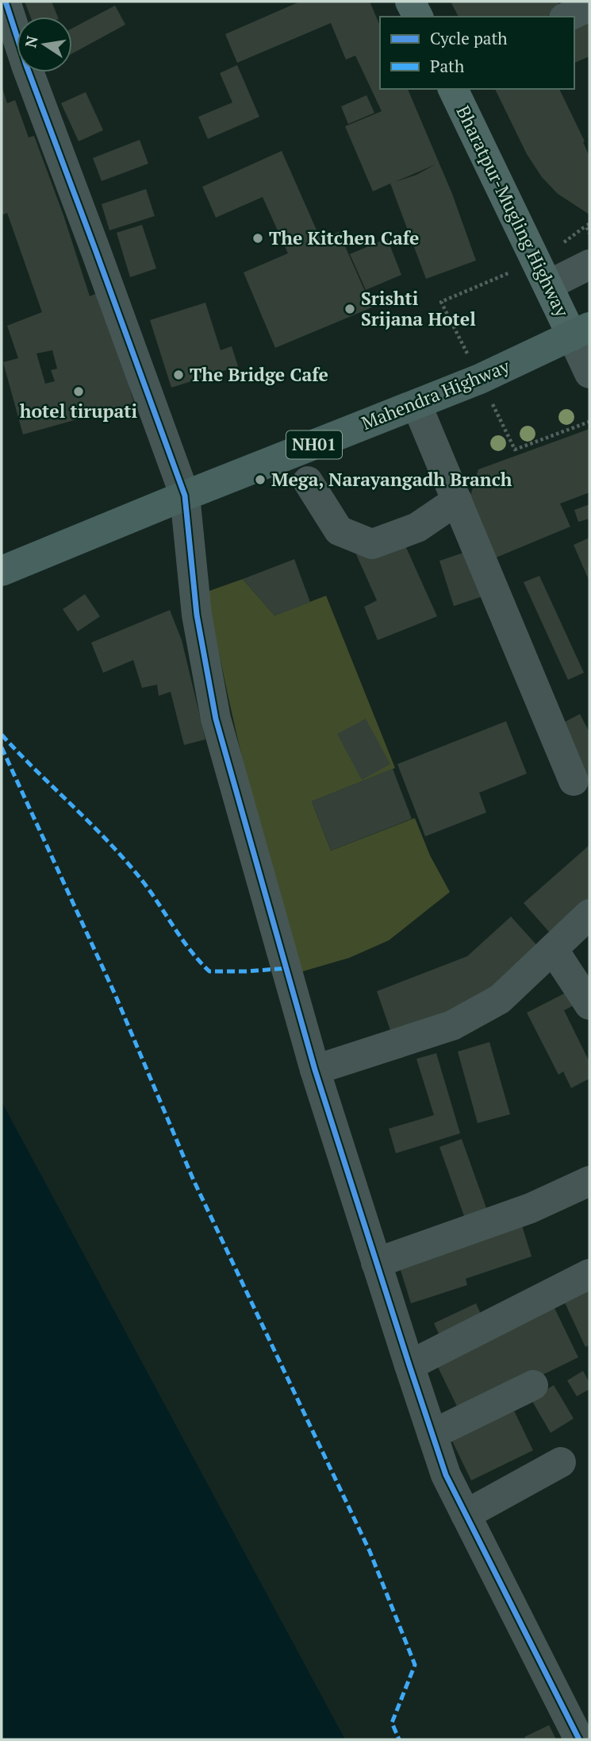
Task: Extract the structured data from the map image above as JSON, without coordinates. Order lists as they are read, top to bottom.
{
  "streets": {
    "highway": ["Mahendra Highway", "NH01"],
    "main road": ["Bharatpur-Mugling Highway"]
  },
  "crossings": [
    ["Bharatpur-Mugling Highway", "Mahendra Highway"]
  ],
  "places": [
    "The Kitchen Cafe",
    "Srishti Srijana Hotel",
    "The Bridge Cafe",
    "hotel tirupati",
    "Mega, Narayangadh Branch"
  ],
  "legend": ["Cycle path", "Path"],
  "north": "left"
}
